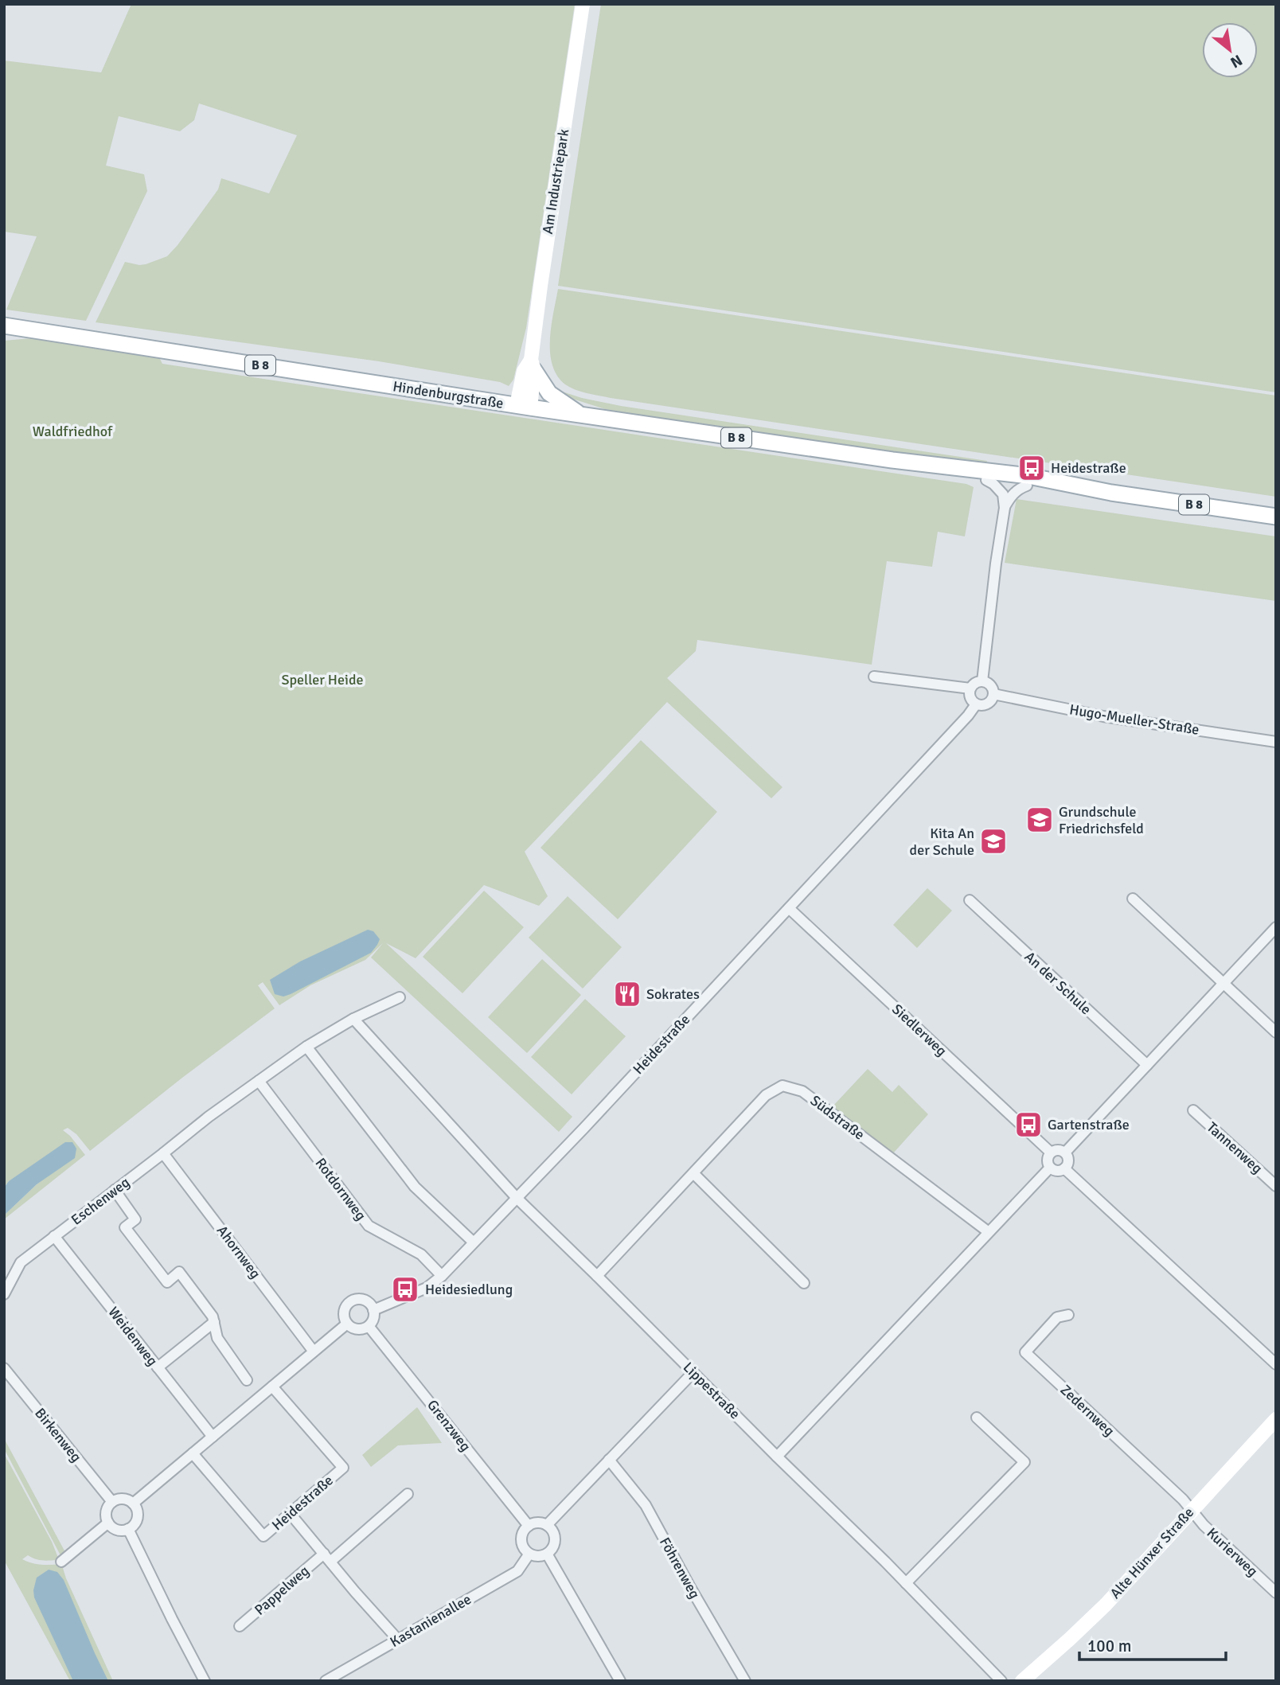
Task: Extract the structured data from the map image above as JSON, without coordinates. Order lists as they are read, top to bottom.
{
  "streets": {
    "main road": ["B 8", "Hindenburgstraße"],
    "street": [
      "Am Industriepark",
      "Hugo-Mueller-Straße",
      "An der Schule",
      "Siedlerweg",
      "Heidestraße",
      "Südstraße",
      "Tannenweg",
      "Rotdornweg",
      "Eschenweg",
      "Ahornweg",
      "Weidenweg",
      "Lippestraße",
      "Zedernweg",
      "Grenzweg",
      "Birkenweg",
      "Kurierweg",
      "Alte Hünxer Straße",
      "Föhrenweg",
      "Pappelweg",
      "Kastanienallee"
    ]
  },
  "crossings": [
    ["Am Industriepark", "Hindenburgstraße"],
    ["Hugo-Mueller-Straße", "Heidestraße"],
    ["Siedlerweg", "Heidestraße"],
    ["Heidestraße", "Rotdornweg"],
    ["Heidestraße", "Lippestraße"],
    ["Heidestraße", "Grenzweg"],
    ["Südstraße", "Lippestraße"],
    ["Rotdornweg", "Eschenweg"],
    ["Eschenweg", "Ahornweg"],
    ["Eschenweg", "Weidenweg"],
    ["Zedernweg", "Kurierweg"],
    ["Zedernweg", "Alte Hünxer Straße"],
    ["Grenzweg", "Kastanienallee"],
    ["Kurierweg", "Alte Hünxer Straße"]
  ],
  "parks": ["Waldfriedhof", "Speller Heide"],
  "places": {
    "bus stop": ["Heidestraße", "Gartenstraße", "Heidesiedlung"],
    "school or university": ["Grundschule Friedrichsfeld", "Kita An der Schule"],
    "restaurant": ["Sokrates"]
  },
  "scale_bar": "100 m",
  "north": "bottom right"
}
